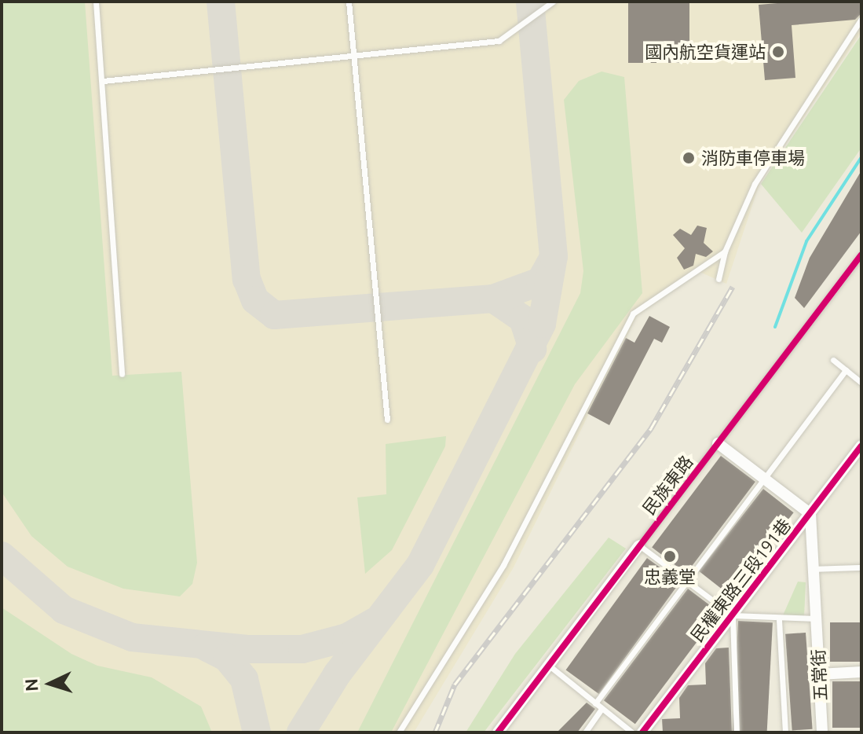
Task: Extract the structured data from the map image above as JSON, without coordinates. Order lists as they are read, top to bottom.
{
  "streets": {
    "street": ["民族東路", "民權東路三段191巷", "五常街"]
  },
  "crossings": [
    ["民權東路三段191巷", "五常街"]
  ],
  "places": ["國內航空貨運站", "消防車停車場", "忠義堂"],
  "north": "left"
}
